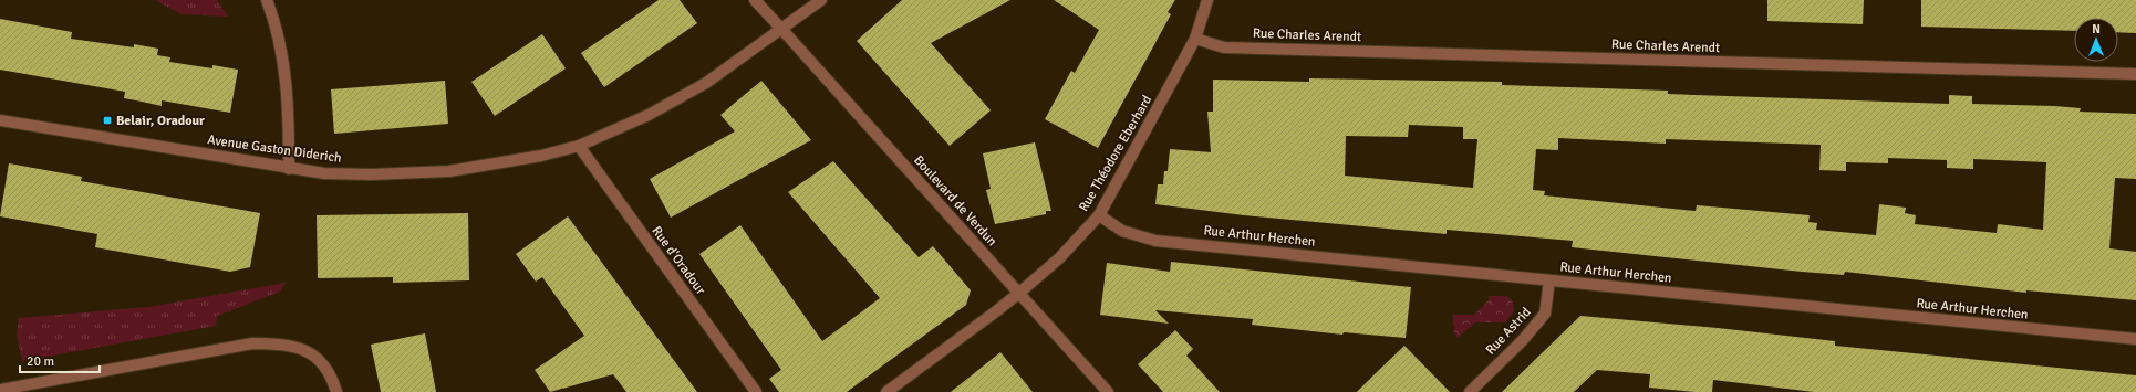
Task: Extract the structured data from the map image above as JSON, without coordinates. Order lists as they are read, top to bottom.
{
  "streets": {
    "street": [
      "Rue Charles Arendt",
      "Avenue Gaston Diderich",
      "Rue Théodore Eberhard",
      "Boulevard de Verdun",
      "Rue Arthur Herchen",
      "Rue d'Oradour",
      "Rue Astrid"
    ]
  },
  "crossings": [
    ["Rue Charles Arendt", "Rue Théodore Eberhard"],
    ["Avenue Gaston Diderich", "Boulevard de Verdun"],
    ["Avenue Gaston Diderich", "Rue d'Oradour"],
    ["Rue Théodore Eberhard", "Boulevard de Verdun"],
    ["Rue Théodore Eberhard", "Rue Arthur Herchen"],
    ["Rue Arthur Herchen", "Rue Astrid"]
  ],
  "places": {
    "transit": ["Belair, Oradour"]
  },
  "scale_bar": "20 m",
  "north": "top"
}
